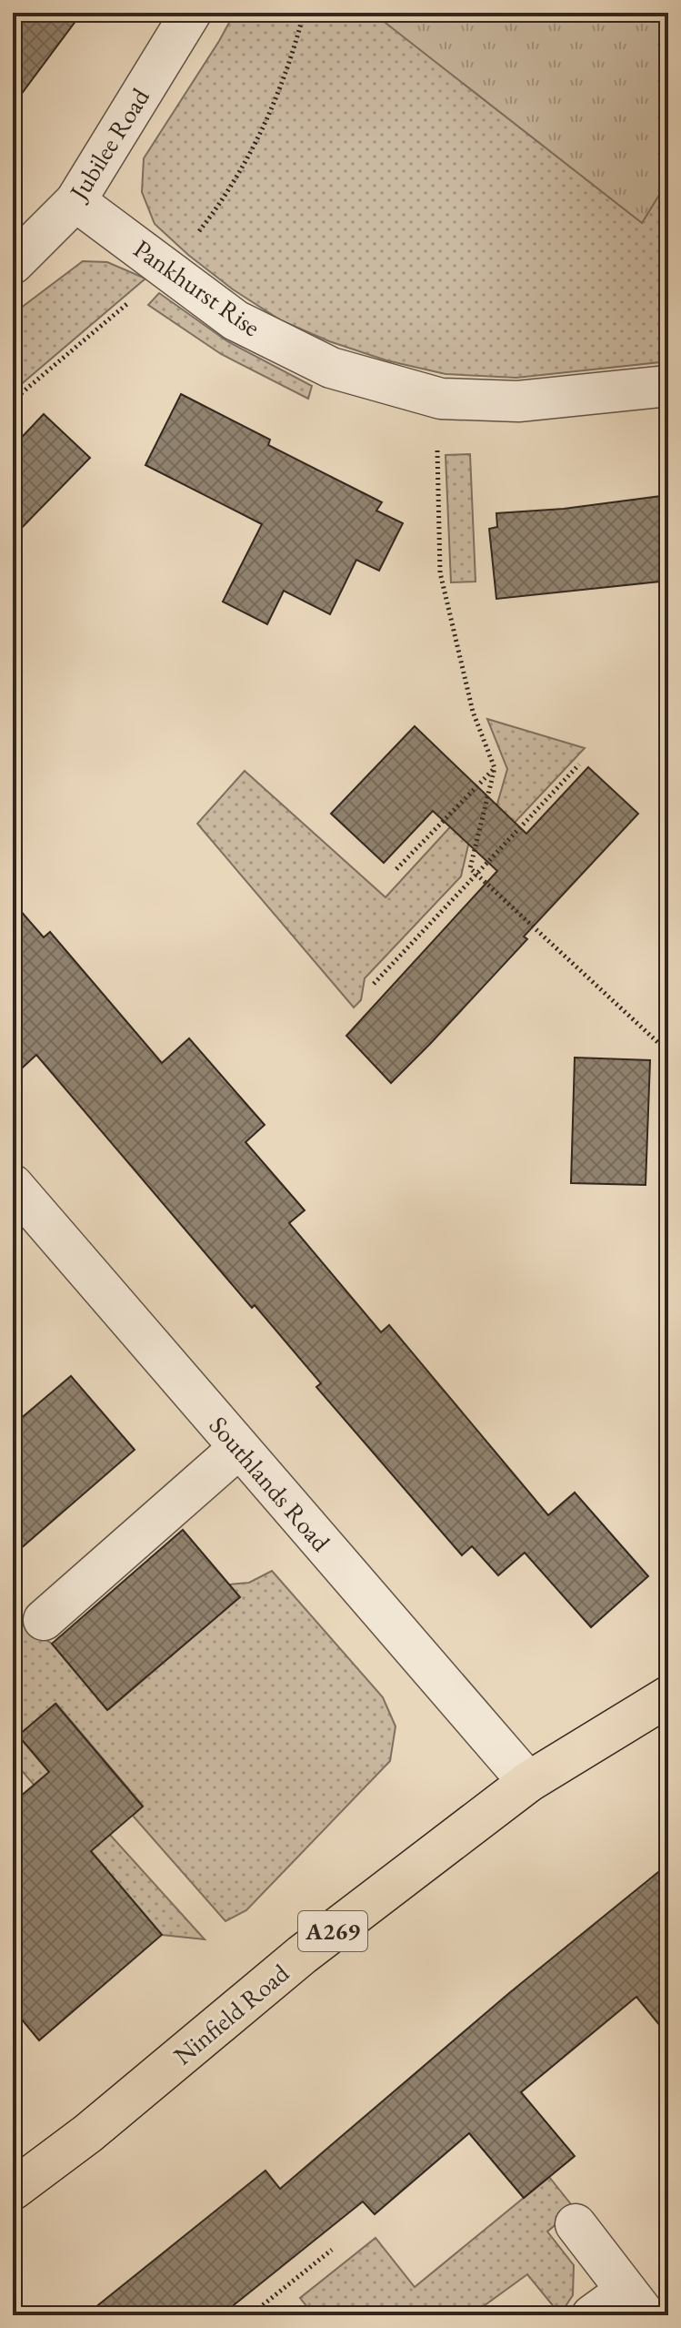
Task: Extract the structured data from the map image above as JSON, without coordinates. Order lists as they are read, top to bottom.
{
  "streets": {
    "main road": ["A269", "Ninfield Road"],
    "street": ["Jubilee Road", "Pankhurst Rise", "Southlands Road"]
  },
  "crossings": [
    ["Jubilee Road", "Pankhurst Rise"],
    ["Southlands Road", "Ninfield Road"]
  ]
}
